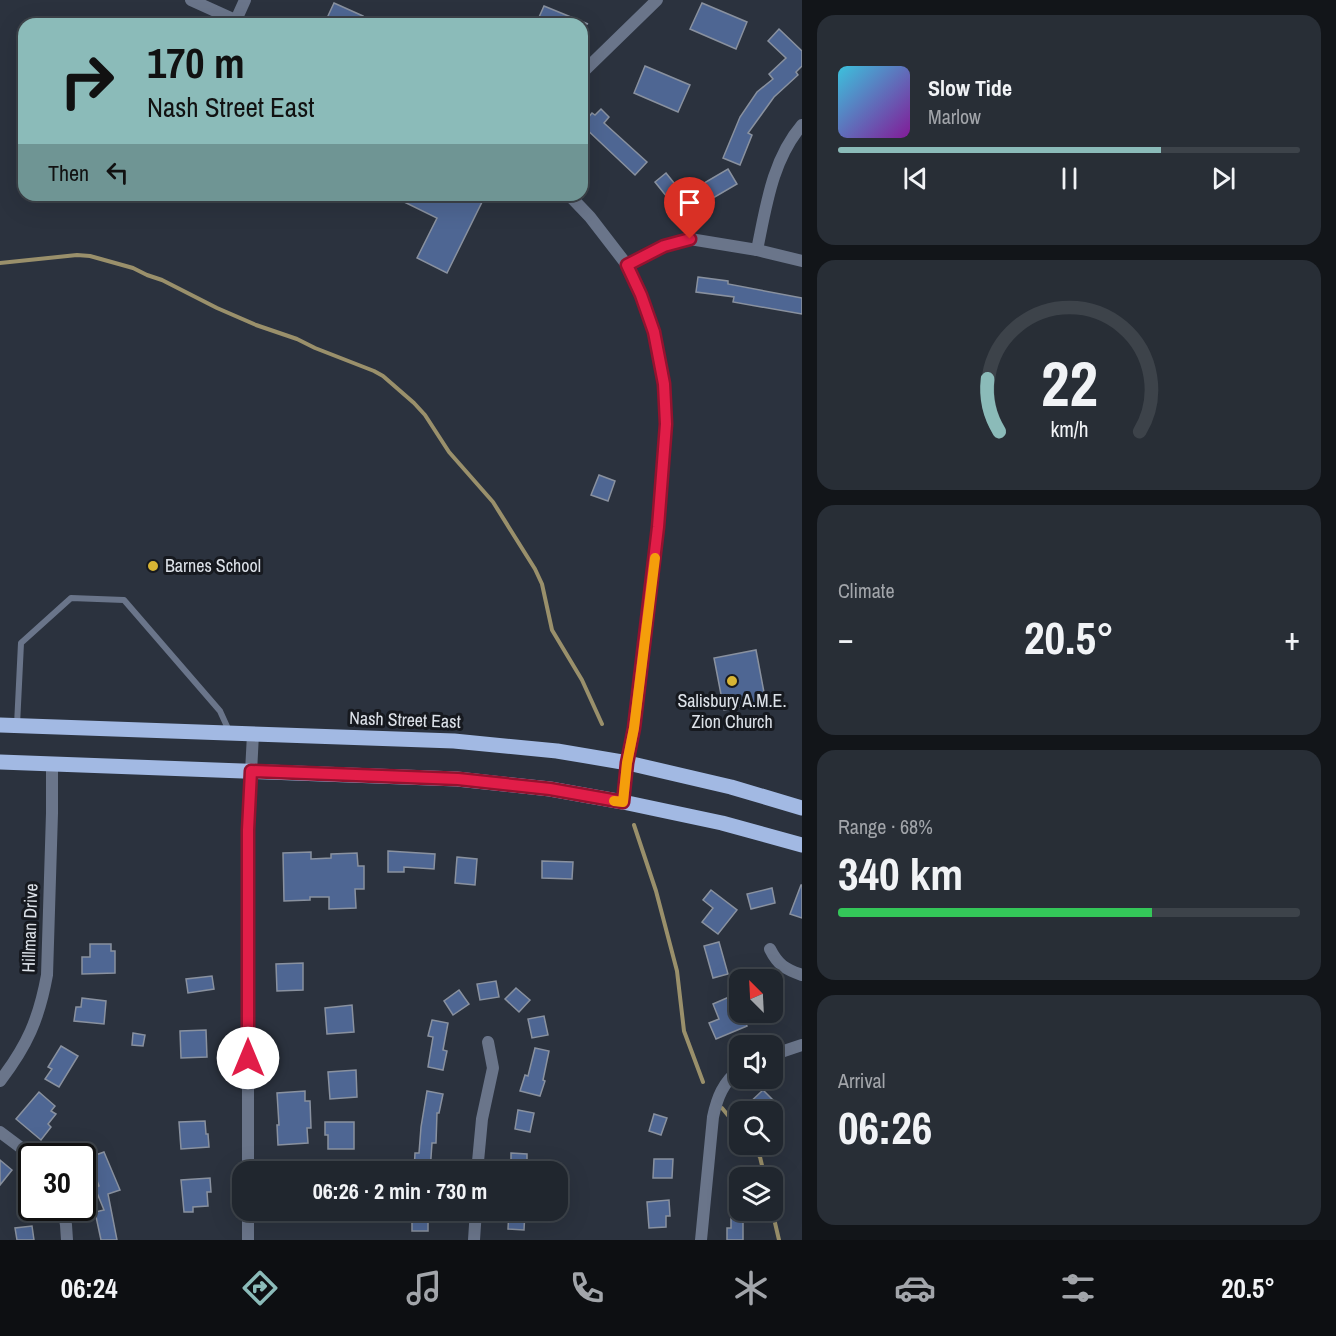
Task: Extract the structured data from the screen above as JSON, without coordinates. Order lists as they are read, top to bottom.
{
  "streets": {
    "main road": ["Nash Street East"],
    "street": ["Hillman Drive"]
  },
  "places": ["Barnes School", "Salisbury A.M.E. Zion Church"],
  "north": "top left",
  "page": {
    "turn": ["170 m", "Nash Street East"],
    "song": ["Slow Tide", "Marlow"],
    "then": "Then",
    "tile": [
      "Climate",
      ["Range · 68%", "340 km"],
      ["Arrival", "06:26"]
    ],
    "heat": ["−", "20.5°", "+"],
    "limit": "30",
    "trip": "06:26 · 2 min · 730 m",
    "tabs": ["06:24", "20.5°"],
    "gauge": ["22", "km/h"]
  }
}
